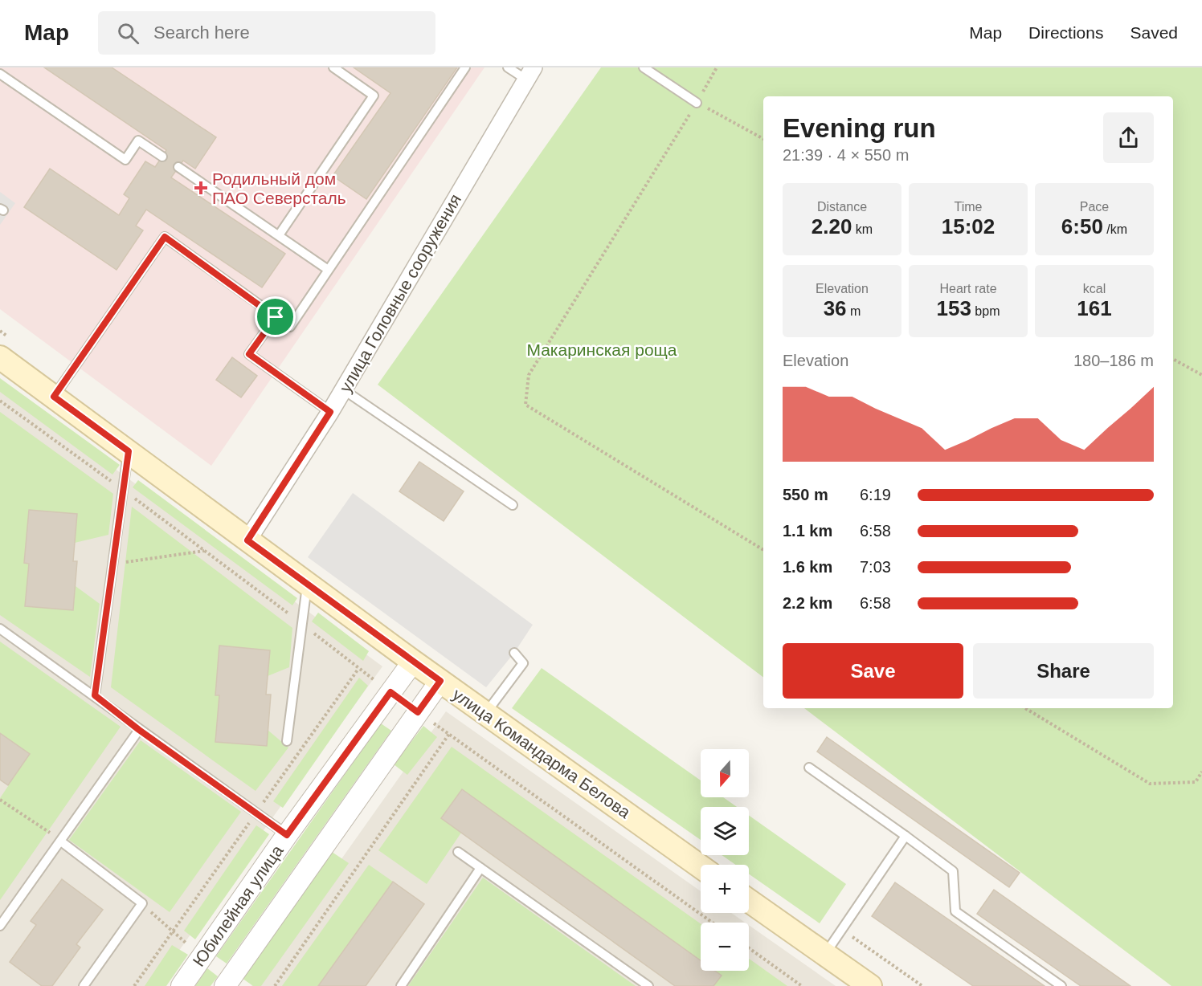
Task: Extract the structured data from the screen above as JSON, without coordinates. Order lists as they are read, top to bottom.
{
  "streets": {
    "main road": ["улица Командарма Белова"],
    "street": ["улица Головные сооружения", "Юбилейная улица"]
  },
  "crossings": [
    ["улица Головные сооружения", "улица Командарма Белова"],
    ["улица Командарма Белова", "Юбилейная улица"]
  ],
  "parks": ["Макаринская роща"],
  "places": {
    "health": ["Родильный дом ПАО Северсталь"]
  },
  "north": "bottom",
  "page": {
    "header": "Map",
    "search": "Search here",
    "nav": ["Map", "Directions", "Saved"],
    "heading": ["Evening run", "21:39 · 4 × 550 m"],
    "stats": [
      ["Distance", "2.20 km"],
      ["Time", "15:02"],
      ["Pace", "6:50 /km"],
      ["Elevation", "36 m"],
      ["Heart rate", "153 bpm"],
      ["kcal", "161"]
    ],
    "chart": ["Elevation", "180–186 m"],
    "list": [
      {
        "name": "550 m",
        "note": "6:19"
      },
      {
        "name": "1.1 km",
        "note": "6:58"
      },
      {
        "name": "1.6 km",
        "note": "7:03"
      },
      {
        "name": "2.2 km",
        "note": "6:58"
      }
    ],
    "buttons": ["Save", "Share"],
    "map_buttons": ["+", "−"]
  }
}
